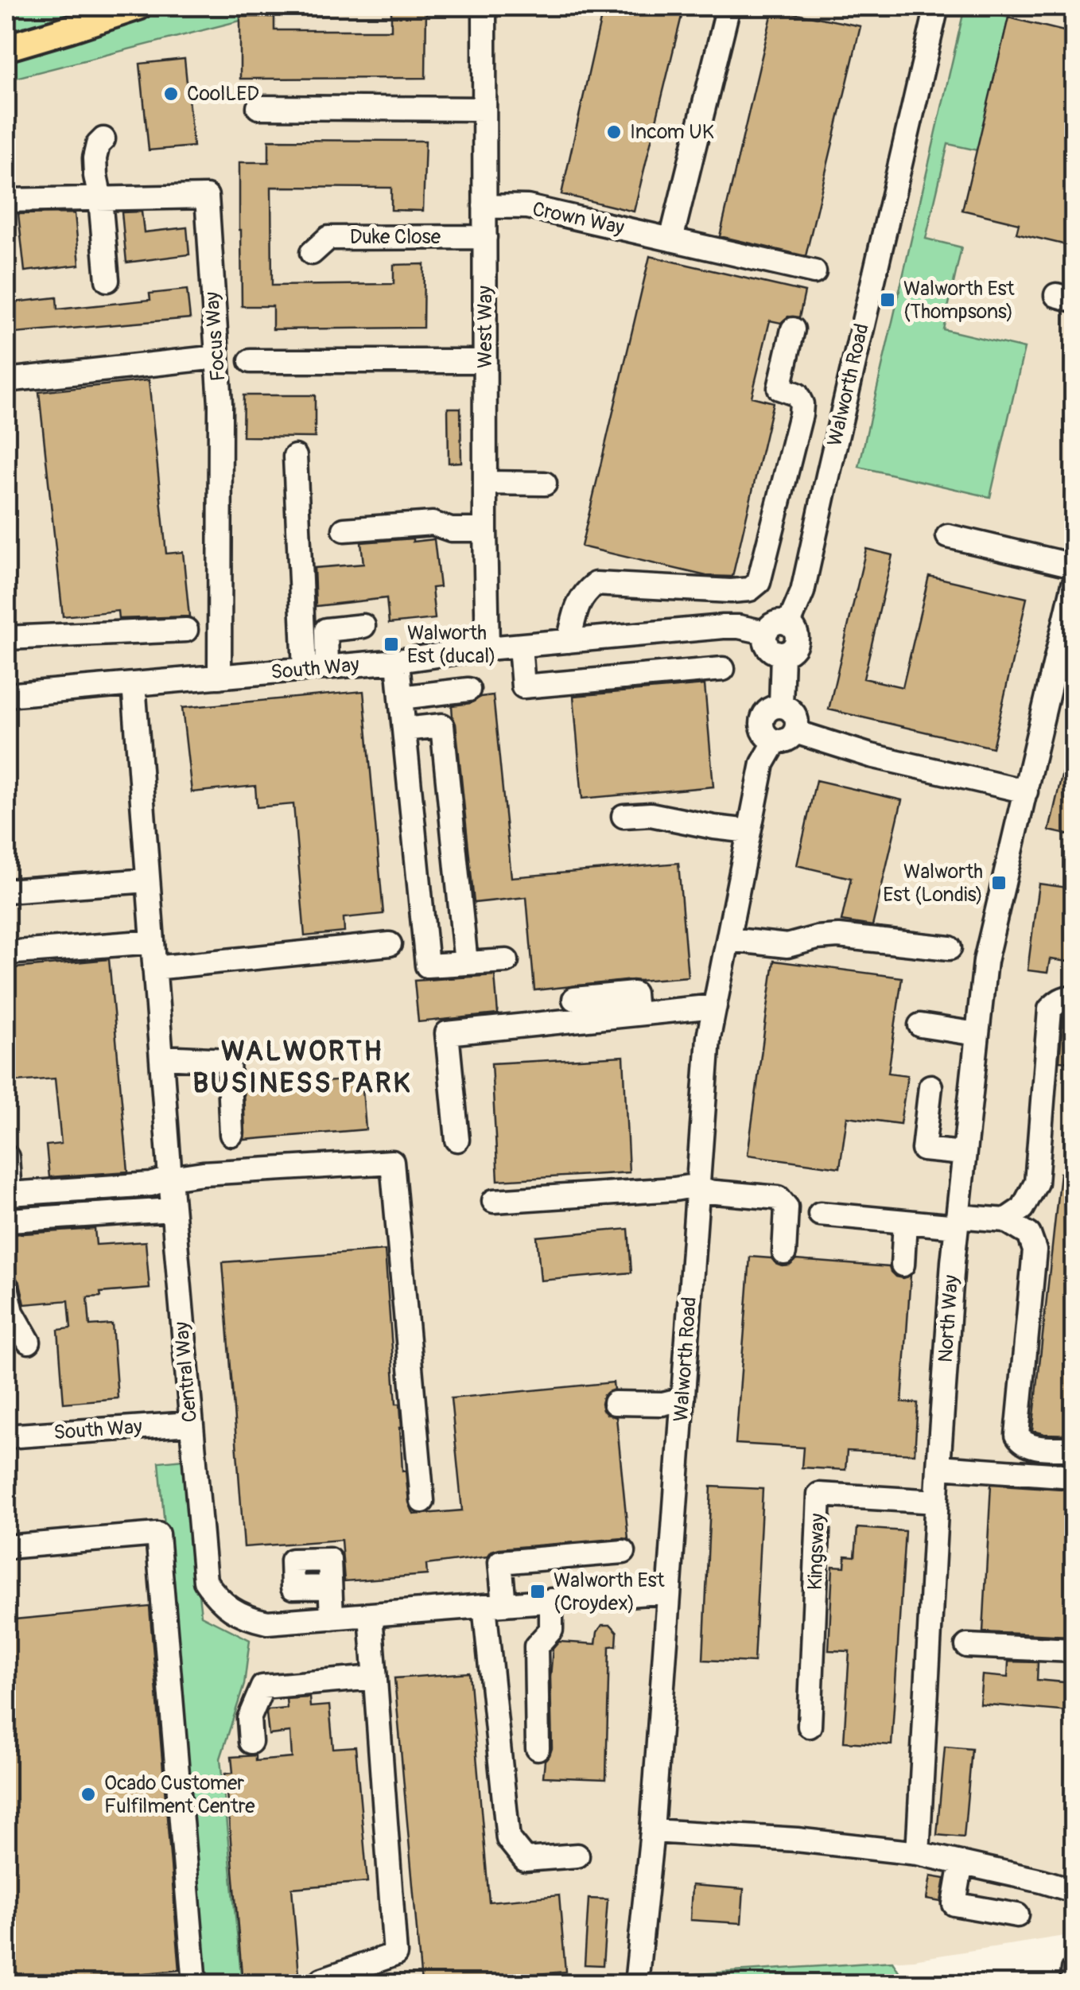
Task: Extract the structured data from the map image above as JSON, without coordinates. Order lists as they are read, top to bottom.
{
  "streets": {
    "street": [
      "Crown Way",
      "Duke Close",
      "West Way",
      "Focus Way",
      "Walworth Road",
      "South Way",
      "North Way",
      "Central Way",
      "Kingsway"
    ]
  },
  "crossings": [
    ["Crown Way", "West Way"],
    ["Duke Close", "West Way"],
    ["West Way", "South Way"],
    ["Focus Way", "South Way"],
    ["Walworth Road", "South Way"],
    ["Walworth Road", "Central Way"],
    ["South Way", "Central Way"],
    ["North Way", "Kingsway"]
  ],
  "districts": ["WALWORTH BUSINESS PARK"],
  "places": {
    "other": ["CoolLED", "Incom UK", "Ocado Customer Fulfilment Centre"],
    "transit": [
      "Walworth Est (Thompsons)",
      "Walworth Est (ducal)",
      "Walworth Est (Londis)",
      "Walworth Est (Croydex)"
    ]
  }
}
